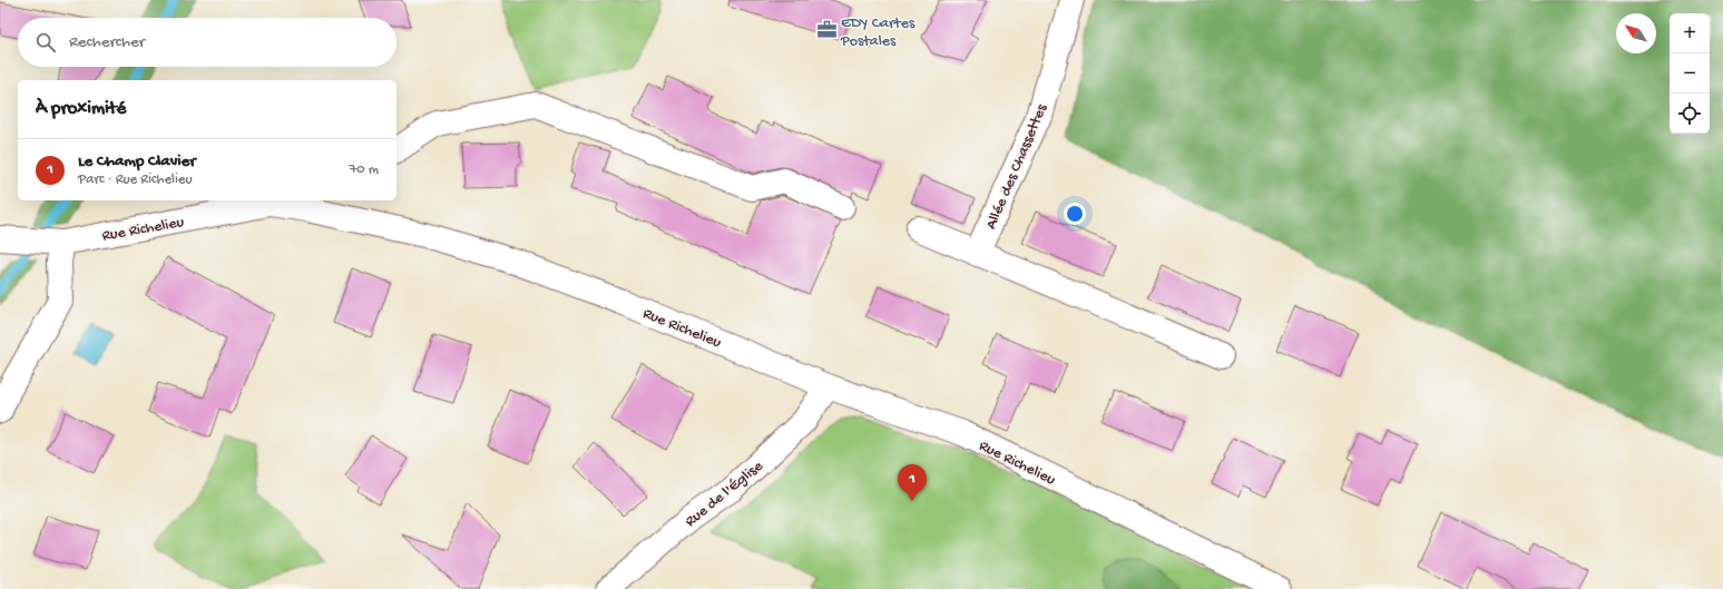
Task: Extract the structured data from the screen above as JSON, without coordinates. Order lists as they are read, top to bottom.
{
  "streets": {
    "street": ["Allée des Chassettes", "Rue Richelieu", "Rue de l'Église"]
  },
  "crossings": [
    ["Rue Richelieu", "Rue de l'Église"]
  ],
  "places": {
    "office": ["EDY Cartes Postales"]
  },
  "north": "top left",
  "page": {
    "map_buttons": ["+", "−"],
    "search": "Rechercher",
    "heading": "À proximité",
    "list": [
      {
        "mark": "1",
        "name": "Le Champ Clavier",
        "note": "Parc · Rue Richelieu",
        "value": "70 m"
      }
    ],
    "pins": "1"
  }
}
